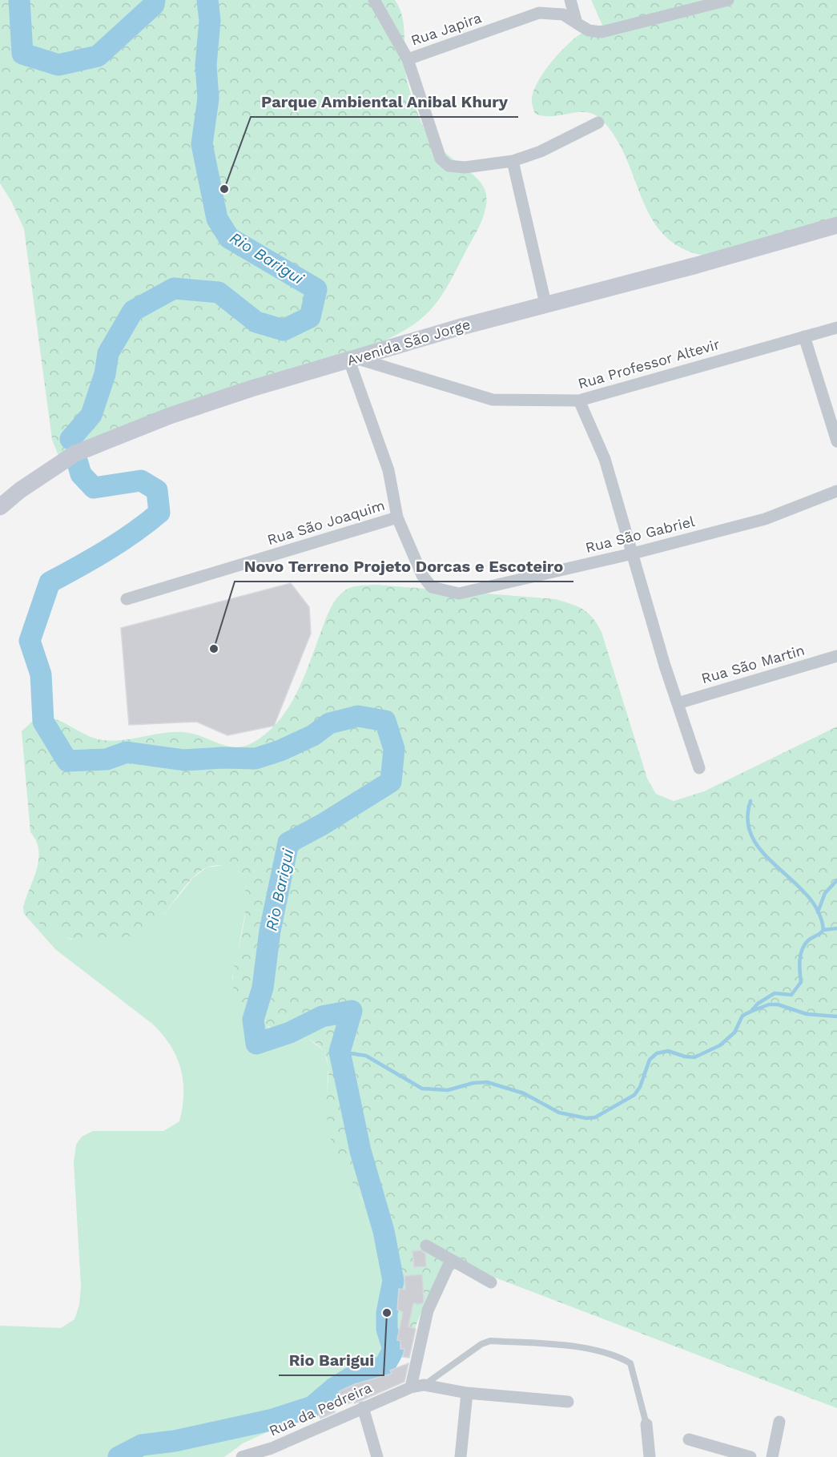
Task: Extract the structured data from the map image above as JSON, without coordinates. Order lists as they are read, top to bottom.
{
  "streets": {
    "street": [
      "Rua Japira",
      "Avenida São Jorge",
      "Rua Professor Altevir",
      "Rua São Joaquim",
      "Rua São Gabriel",
      "Rua São Martin",
      "Rua da Pedreira"
    ]
  },
  "crossings": [
    ["Avenida São Jorge", "Rua Professor Altevir"],
    ["Avenida São Jorge", "Rua São Gabriel"],
    ["Rua Professor Altevir", "Rua São Gabriel"],
    ["Rua São Joaquim", "Rua São Gabriel"]
  ],
  "water": ["Rio Barigui"],
  "places": ["Parque Ambiental Anibal Khury", "Novo Terreno Projeto Dorcas e Escoteiro", "Rio Barigui"]
}
